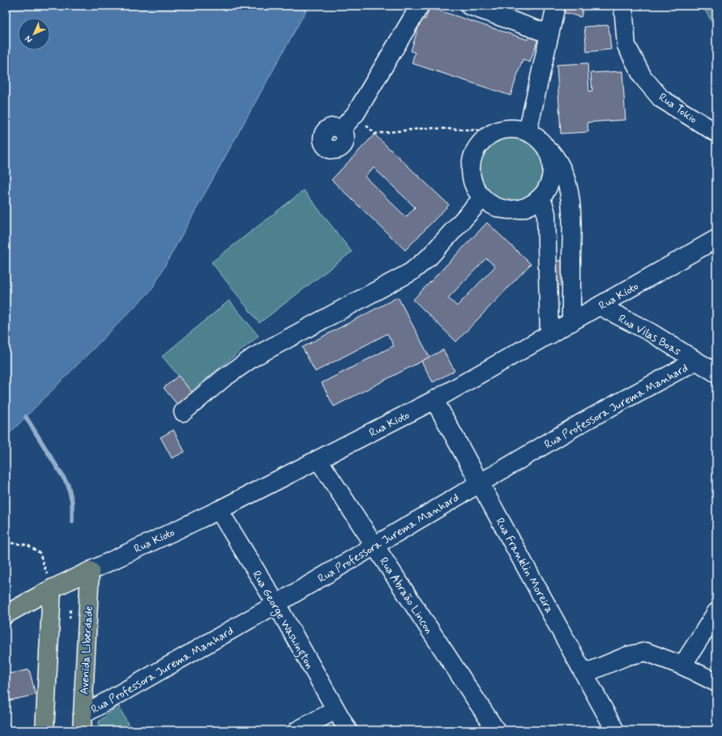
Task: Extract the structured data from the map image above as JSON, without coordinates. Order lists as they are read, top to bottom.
{
  "streets": {
    "main road": ["Rua Kioto", "Avenida Liberdade"],
    "street": [
      "Rua Tokio",
      "Rua Vilas Boas",
      "Rua Professora Jurema Manhard",
      "Rua Franklin Moreira",
      "Rua Abraão Lincon",
      "Rua George Washington"
    ]
  },
  "crossings": [
    ["Rua Kioto", "Rua Vilas Boas"],
    ["Rua Kioto", "Rua Franklin Moreira"],
    ["Rua Kioto", "Rua Abraão Lincon"],
    ["Rua Kioto", "Rua George Washington"],
    ["Rua Kioto", "Avenida Liberdade"],
    ["Rua Vilas Boas", "Rua Professora Jurema Manhard"],
    ["Rua Professora Jurema Manhard", "Rua Franklin Moreira"],
    ["Rua Professora Jurema Manhard", "Rua Abraão Lincon"],
    ["Rua Professora Jurema Manhard", "Rua George Washington"],
    ["Rua Professora Jurema Manhard", "Avenida Liberdade"]
  ],
  "north": "bottom left"
}
